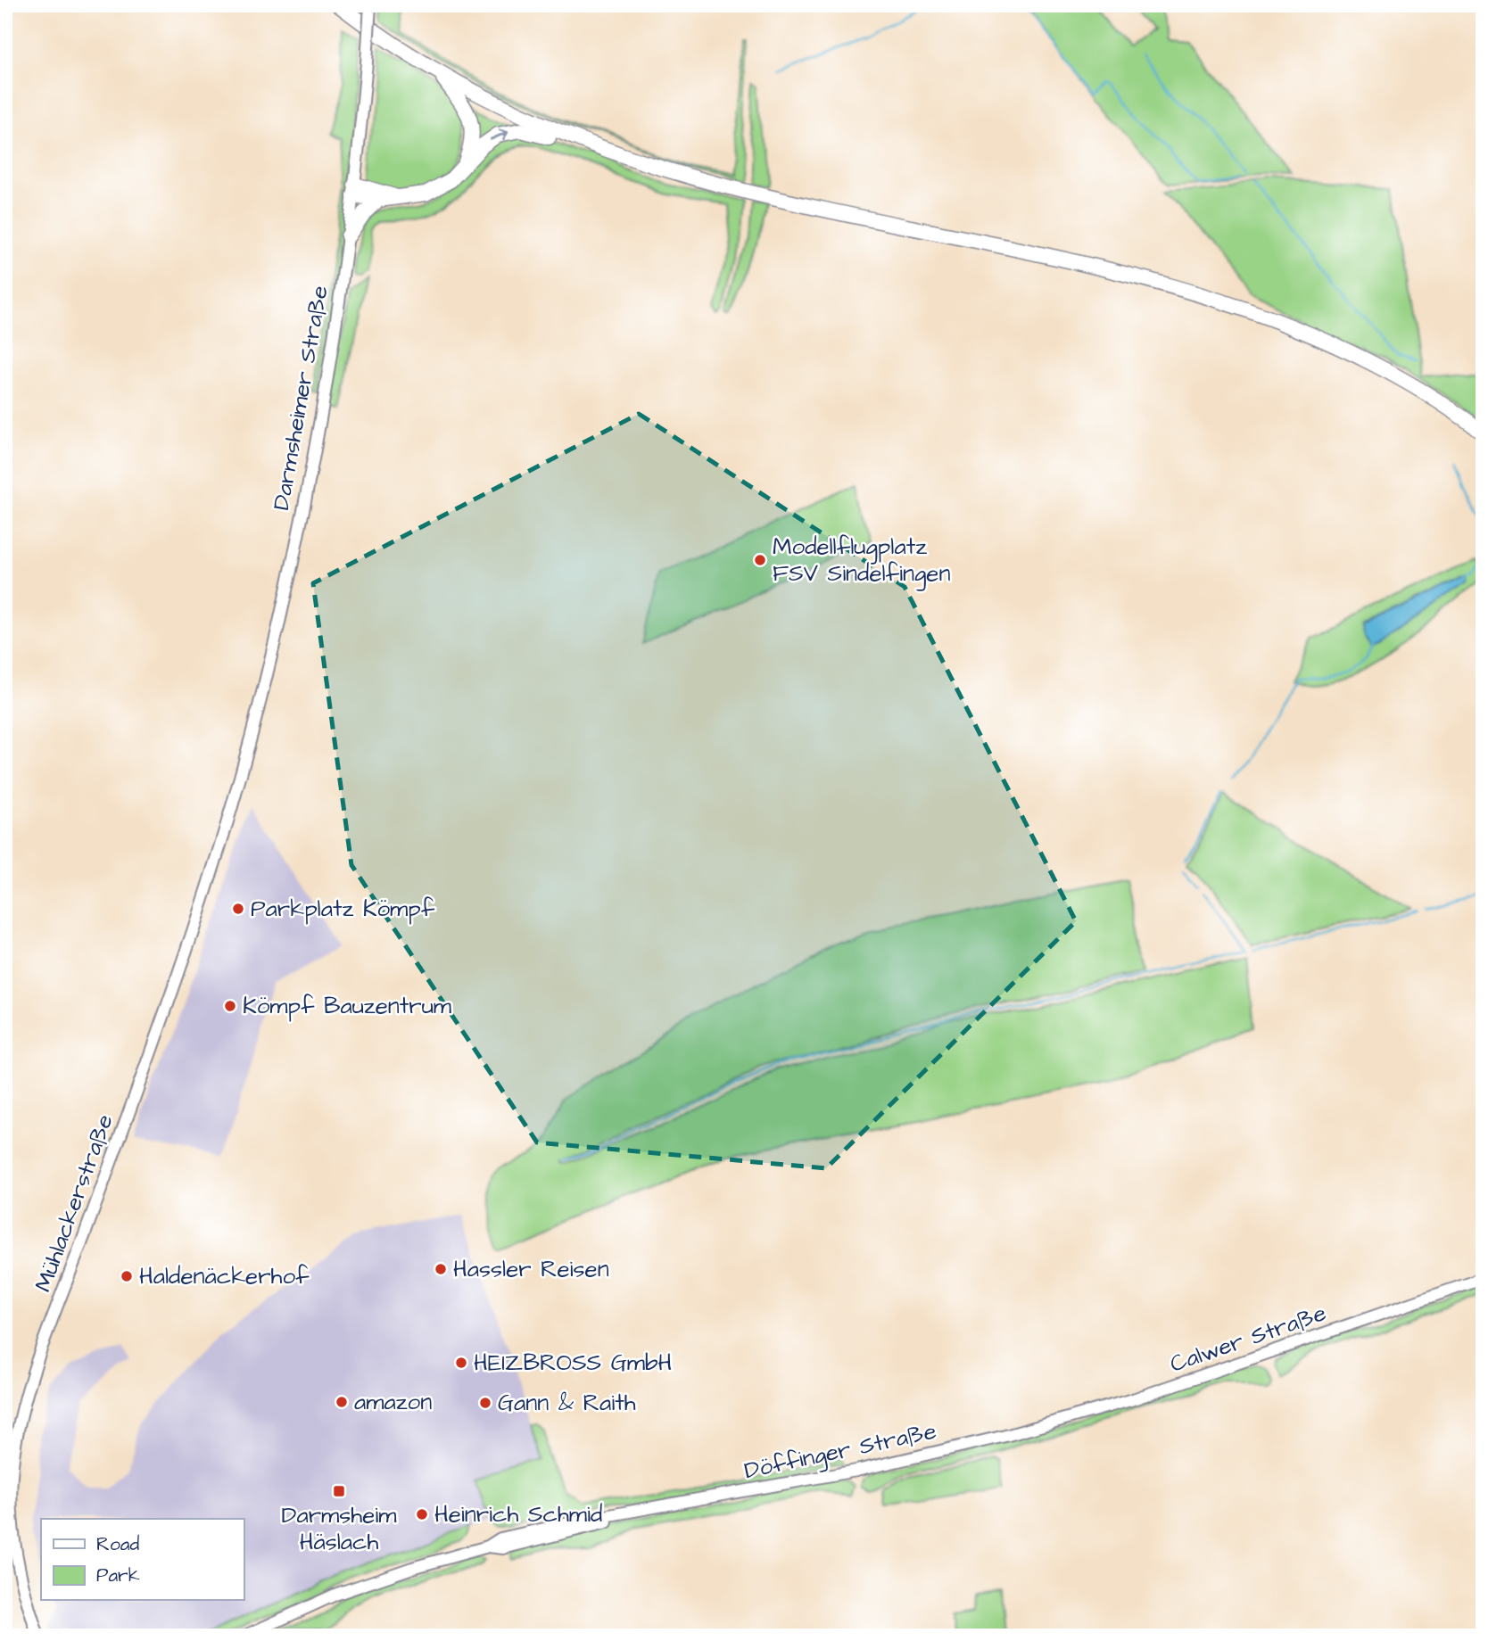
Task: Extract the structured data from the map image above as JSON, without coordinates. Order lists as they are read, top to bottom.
{
  "streets": {
    "street": [
      "Darmsheimer Straße",
      "Mühlackerstraße",
      "Calwer Straße",
      "Döffinger Straße"
    ]
  },
  "crossings": [
    ["Darmsheimer Straße", "Mühlackerstraße"],
    ["Calwer Straße", "Döffinger Straße"]
  ],
  "places": {
    "other": [
      "Modellflugplatz FSV Sindelfingen",
      "Parkplatz Kömpf",
      "Kömpf Bauzentrum",
      "Hassler Reisen",
      "Haldenäckerhof",
      "HEIZBROSS GmbH",
      "amazon",
      "Gann & Raith",
      "Heinrich Schmid"
    ],
    "transit": ["Darmsheim Häslach"]
  },
  "legend": ["Road", "Park"]
}
